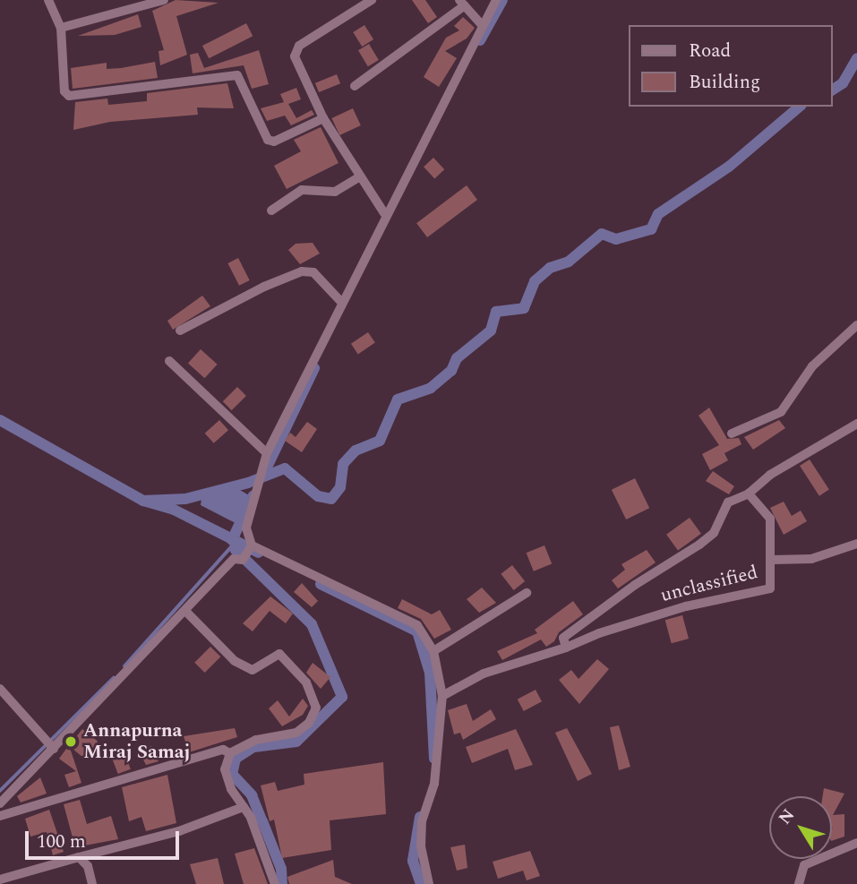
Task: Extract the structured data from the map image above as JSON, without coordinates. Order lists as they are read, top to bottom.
{
  "streets": {
    "street": ["unclassified"]
  },
  "places": ["Annapurna Miraj Samaj"],
  "legend": ["Road", "Building"],
  "scale_bar": "100 m",
  "north": "top left"
}
